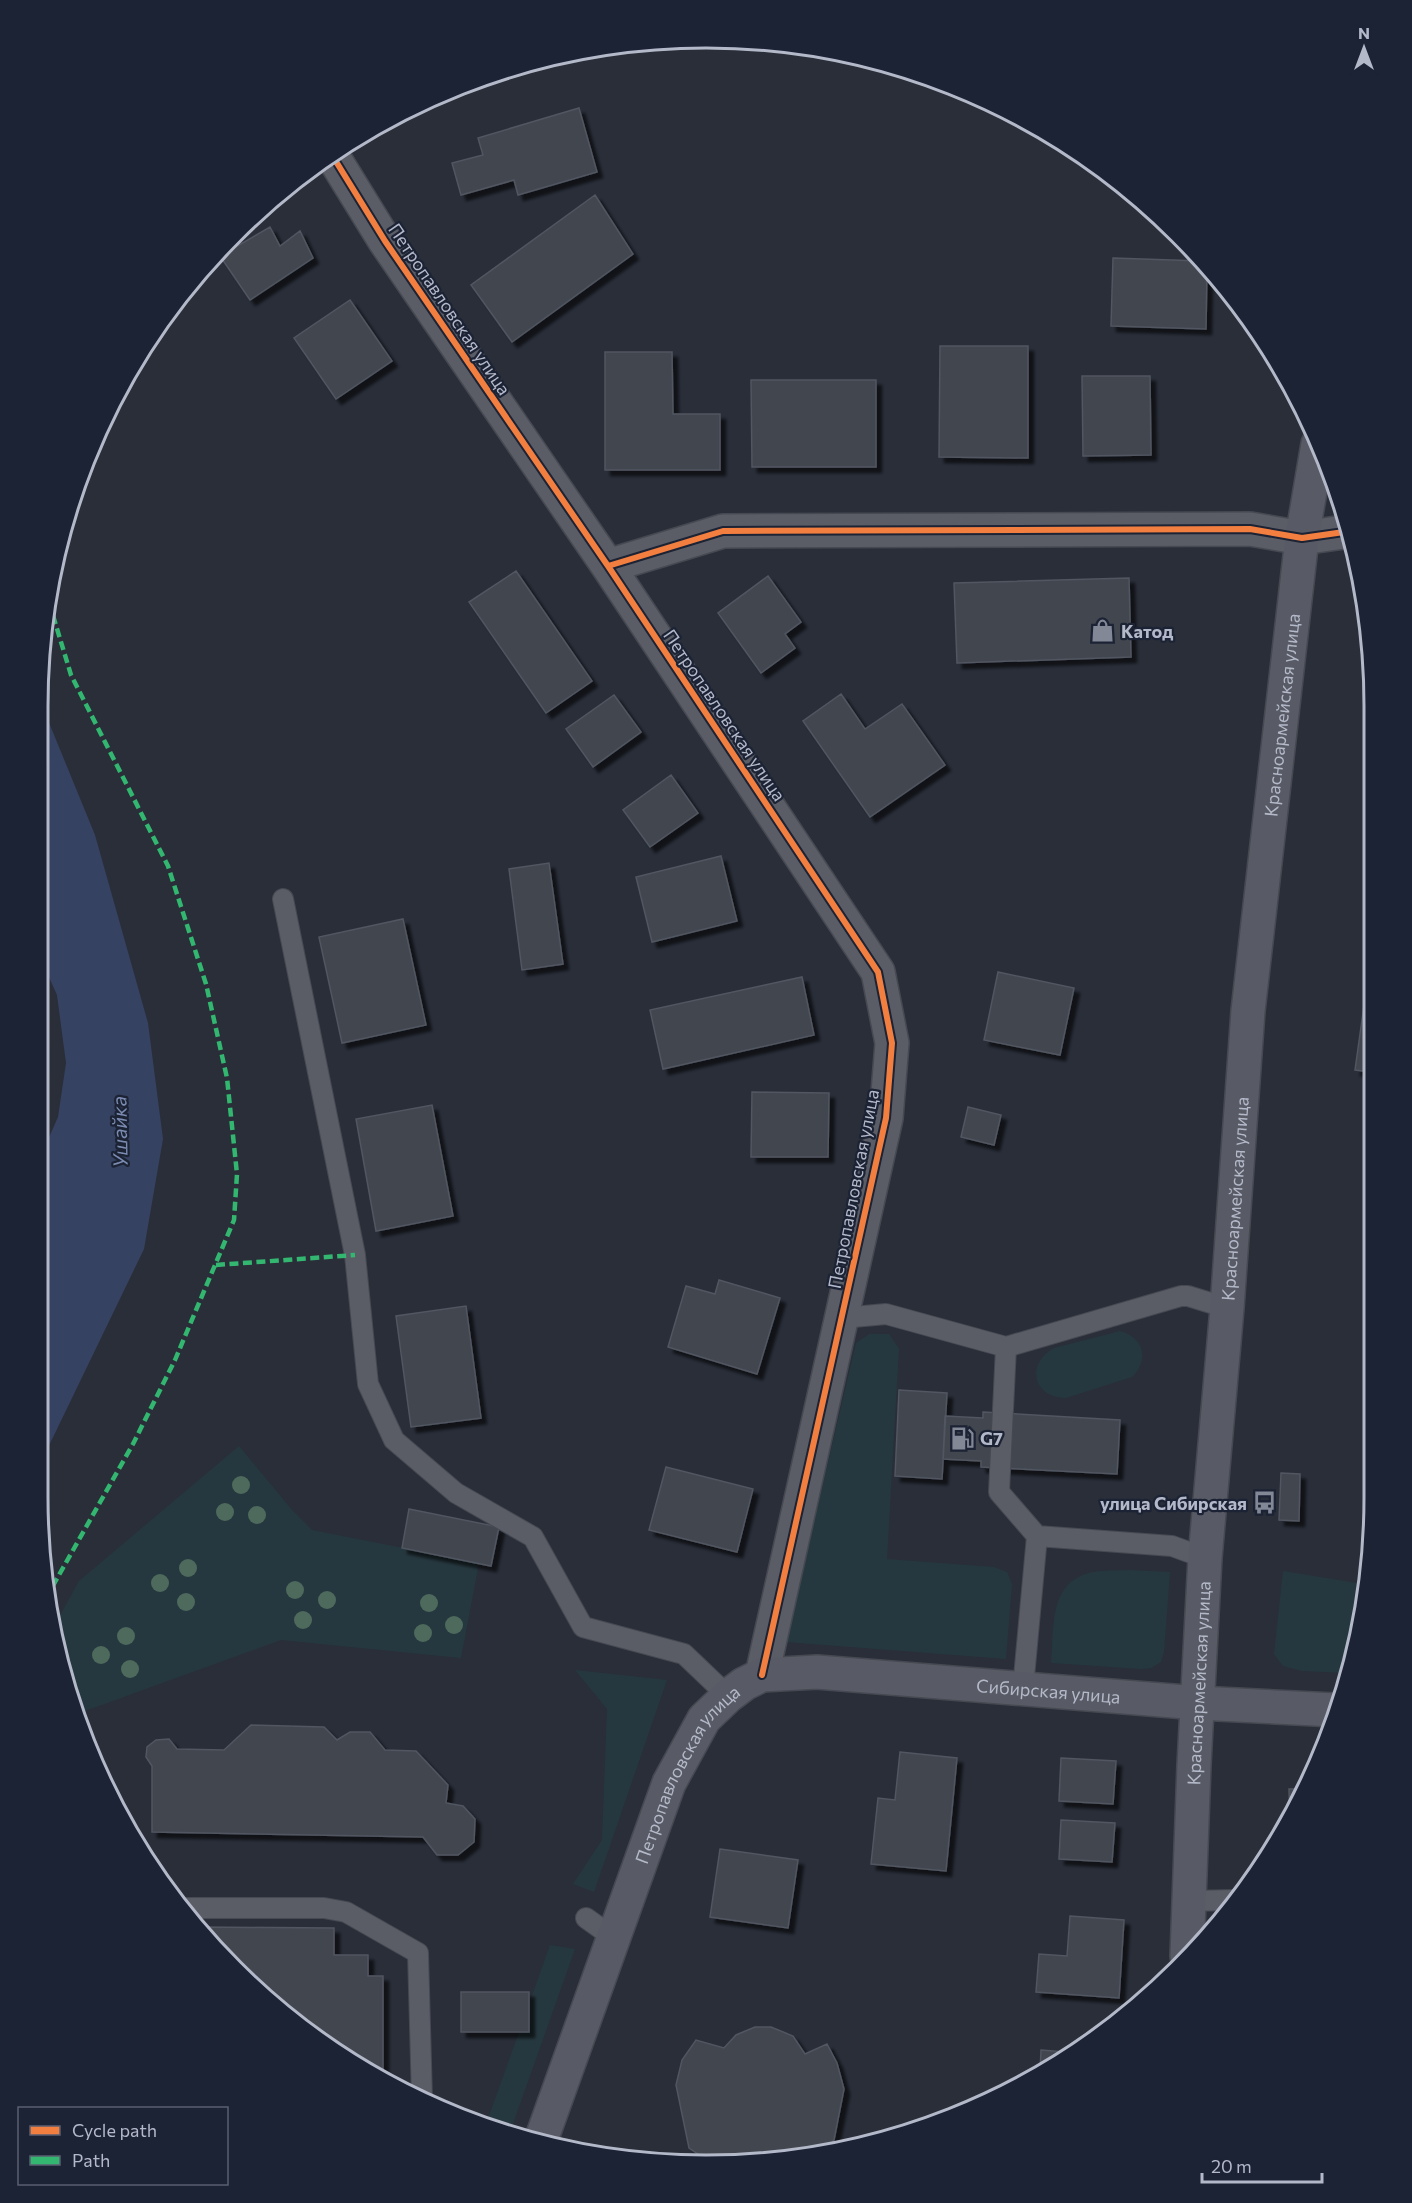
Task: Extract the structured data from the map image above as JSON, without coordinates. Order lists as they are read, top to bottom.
{
  "streets": {
    "main road": ["Петропавловская улица", "Красноармейская улица", "Сибирская улица"]
  },
  "crossings": [
    ["Петропавловская улица", "Сибирская улица"],
    ["Красноармейская улица", "Сибирская улица"]
  ],
  "water": ["Ушайка"],
  "places": {
    "shop": ["Катод"],
    "fuel station": ["G7"],
    "bus stop": ["улица Сибирская"]
  },
  "legend": ["Cycle path", "Path"],
  "scale_bar": "20 m",
  "north": "top"
}
